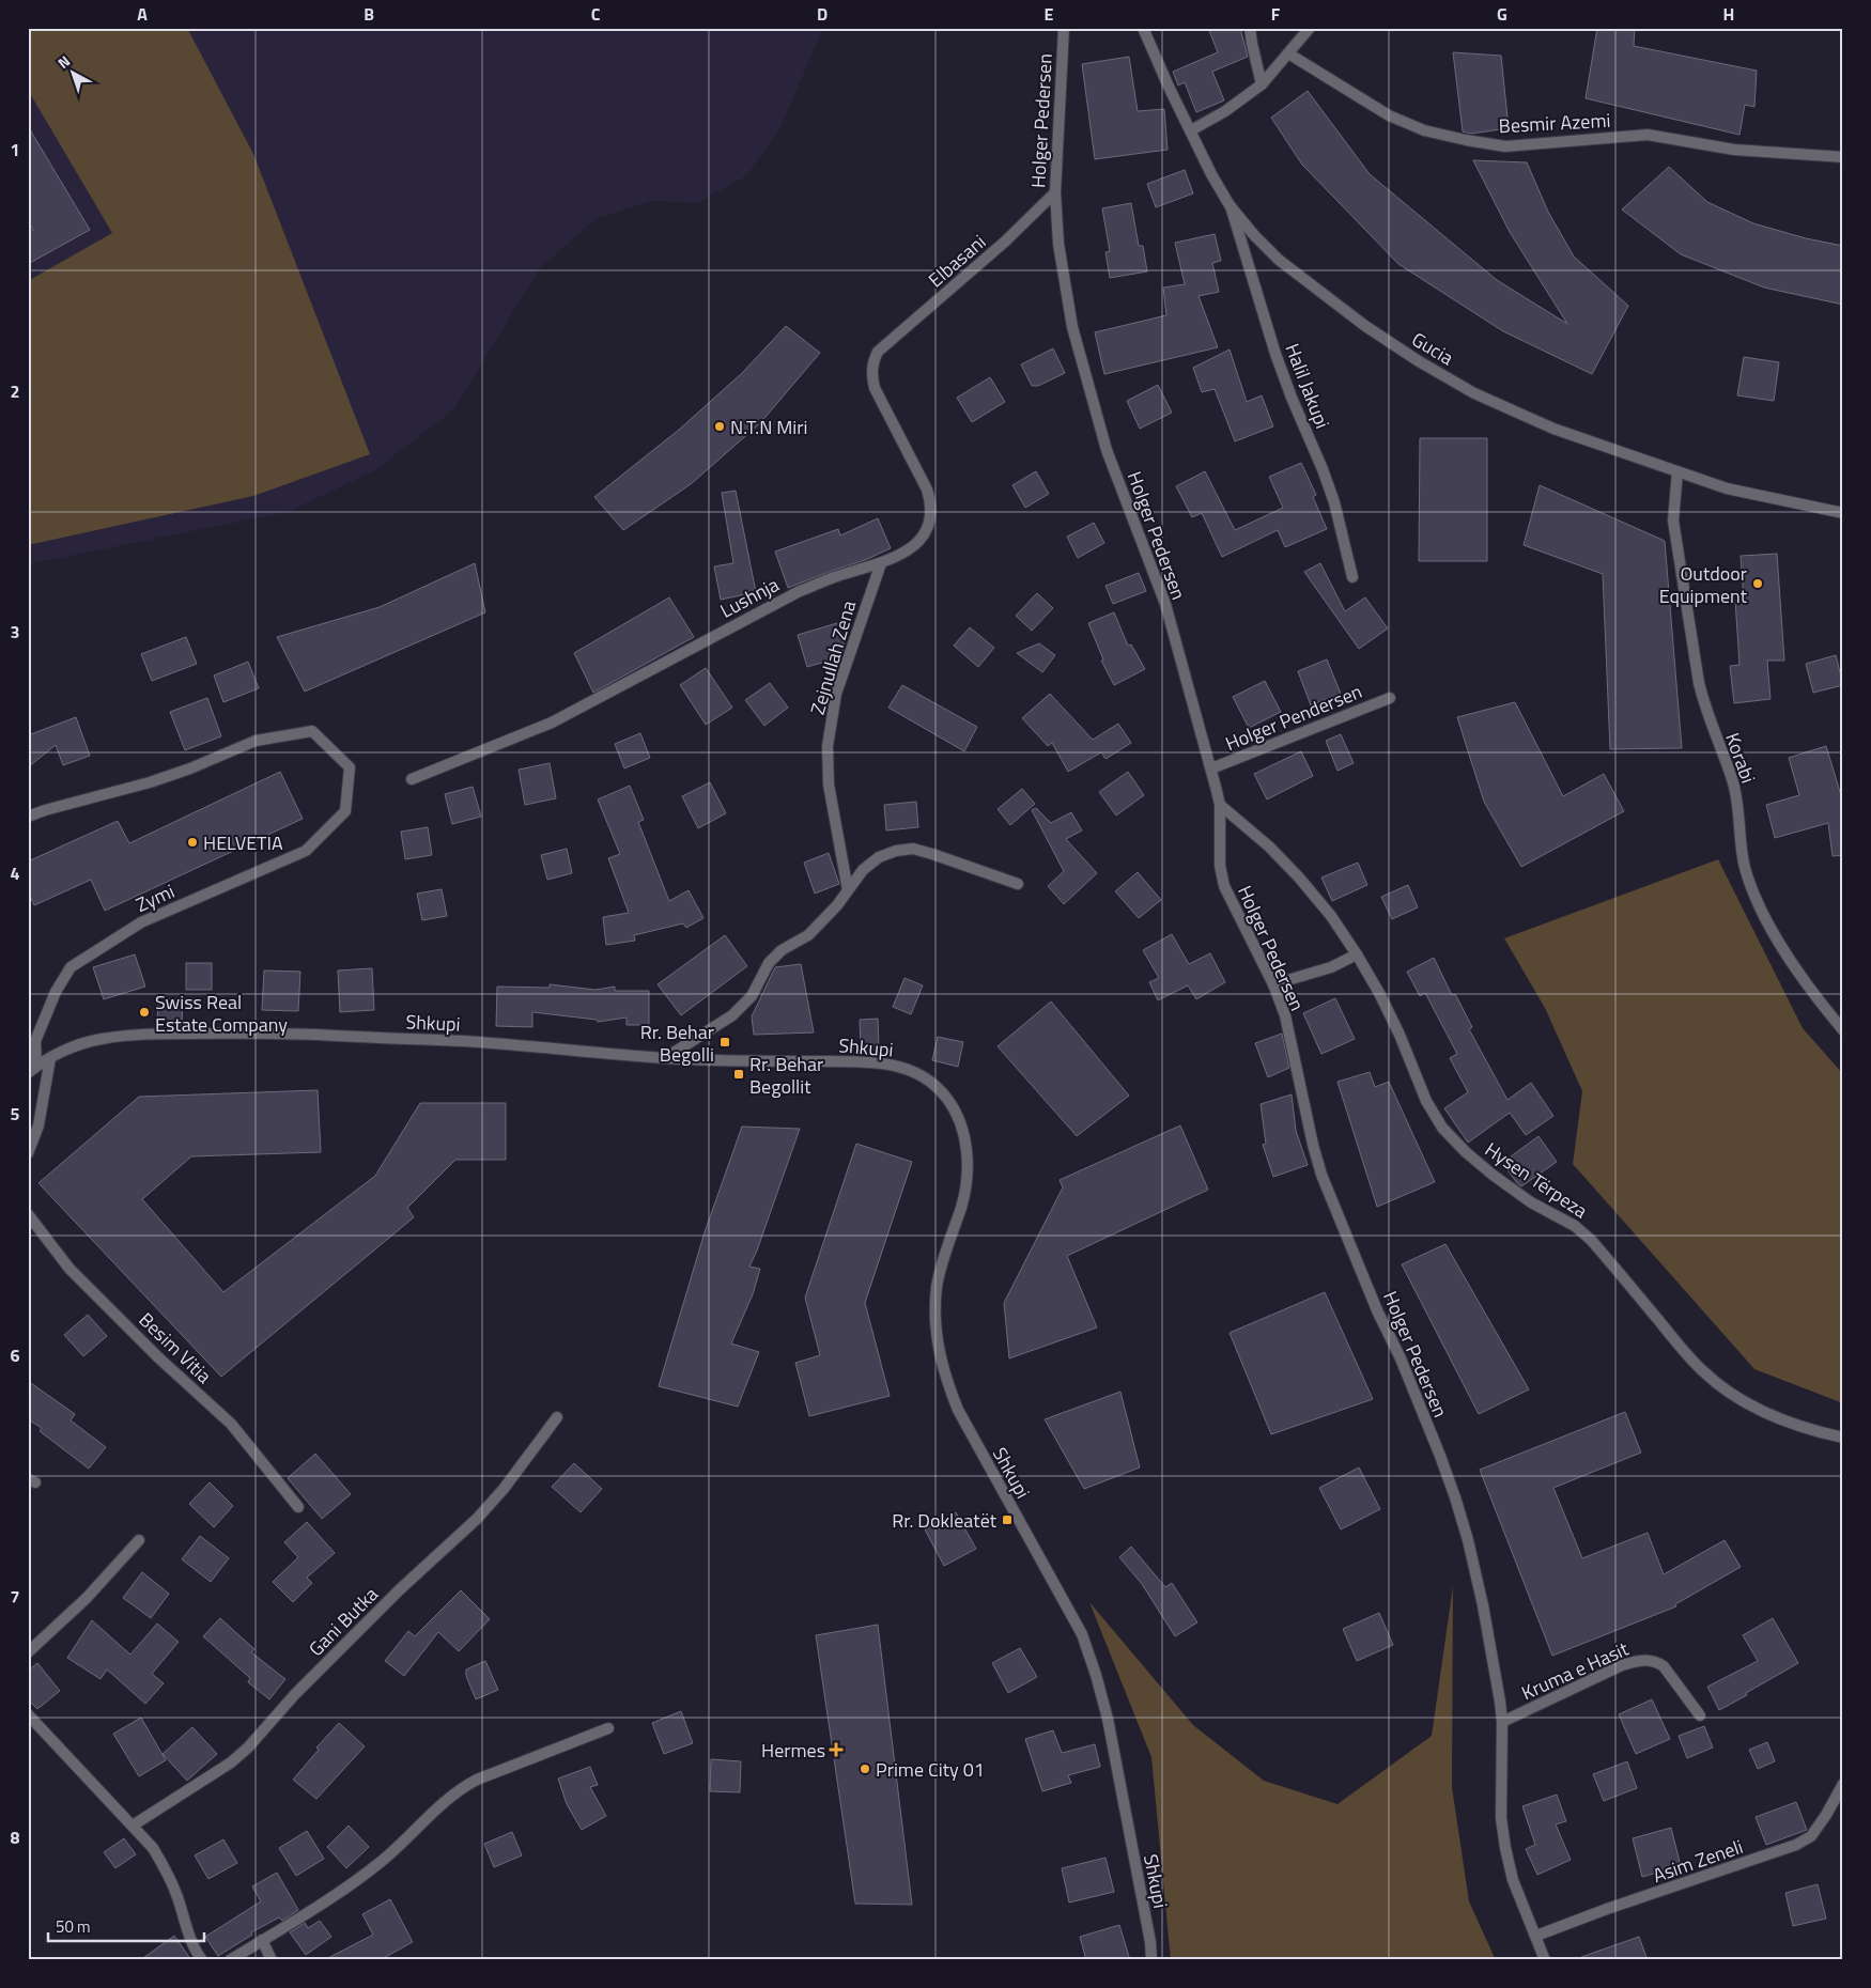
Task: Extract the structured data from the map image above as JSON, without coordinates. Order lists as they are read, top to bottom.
{
  "streets": {
    "street": [
      "Holger Pedersen",
      "Besmir Azemi",
      "Elbasani",
      "Gucia",
      "Halil Jakupi",
      "Lushnja",
      "Zejnullah Zena",
      "Holger Pendersen",
      "Korabi",
      "Zymi",
      "Shkupi",
      "Hysen Tërpeza",
      "Besim Vitia",
      "Gani Butka",
      "Kruma e Hasit",
      "Asim Zeneli"
    ]
  },
  "crossings": [
    ["Holger Pedersen", "Elbasani"],
    ["Holger Pedersen", "Holger Pendersen"],
    ["Holger Pedersen", "Hysen Tërpeza"],
    ["Holger Pedersen", "Kruma e Hasit"],
    ["Holger Pedersen", "Asim Zeneli"],
    ["Elbasani", "Lushnja"],
    ["Gucia", "Halil Jakupi"],
    ["Gucia", "Korabi"],
    ["Lushnja", "Zejnullah Zena"],
    ["Zymi", "Shkupi"]
  ],
  "places": {
    "other": [
      "N.T.N Miri",
      "Outdoor Equipment",
      "HELVETIA",
      "Swiss Real Estate Company",
      "Prime City 01"
    ],
    "transit": ["Rr. Behar Begolli", "Rr. Behar Begollit", "Rr. Dokleatët"],
    "health": ["Hermes"]
  },
  "scale_bar": "50 m",
  "north": "top left",
  "grid": {
    "columns": [
      "A",
      "B",
      "C",
      "D",
      "E",
      "F",
      "G",
      "H"
    ],
    "rows": [
      "1",
      "2",
      "3",
      "4",
      "5",
      "6",
      "7",
      "8"
    ]
  }
}
